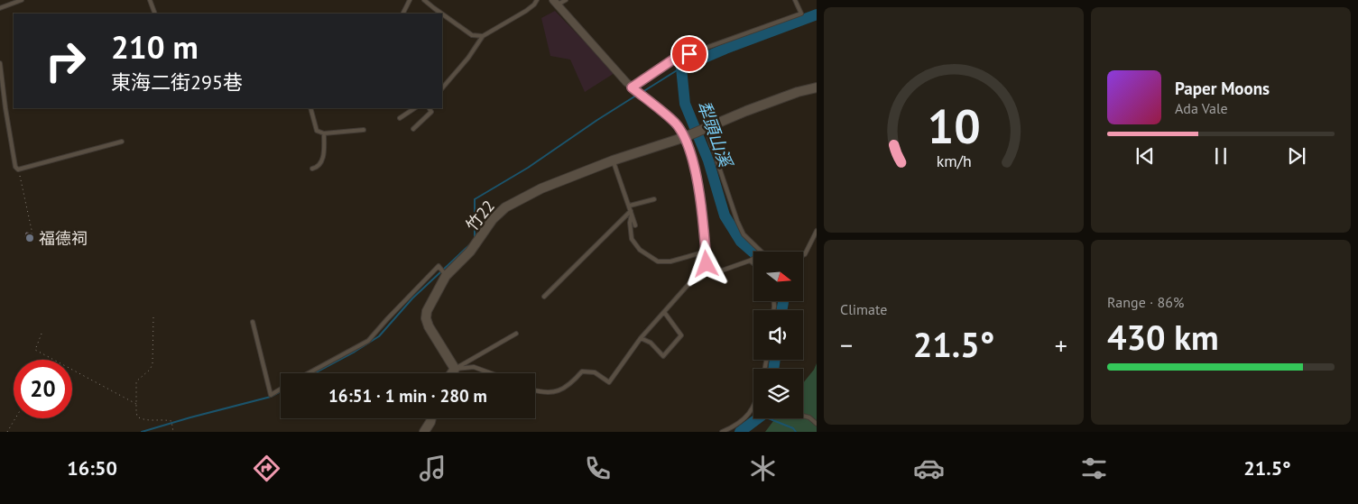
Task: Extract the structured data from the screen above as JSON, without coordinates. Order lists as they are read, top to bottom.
{
  "streets": {
    "street": ["竹22"]
  },
  "water": ["犁頭山溪"],
  "places": ["福德祠"],
  "north": "right",
  "page": {
    "turn": ["210 m", "東海二街295巷"],
    "song": ["Paper Moons", "Ada Vale"],
    "tile": [
      "Climate",
      ["Range · 86%", "430 km"]
    ],
    "heat": ["−", "21.5°", "+"],
    "limit": "20",
    "trip": "16:51 · 1 min · 280 m",
    "tabs": ["16:50", "21.5°"],
    "gauge": ["10", "km/h"]
  }
}
